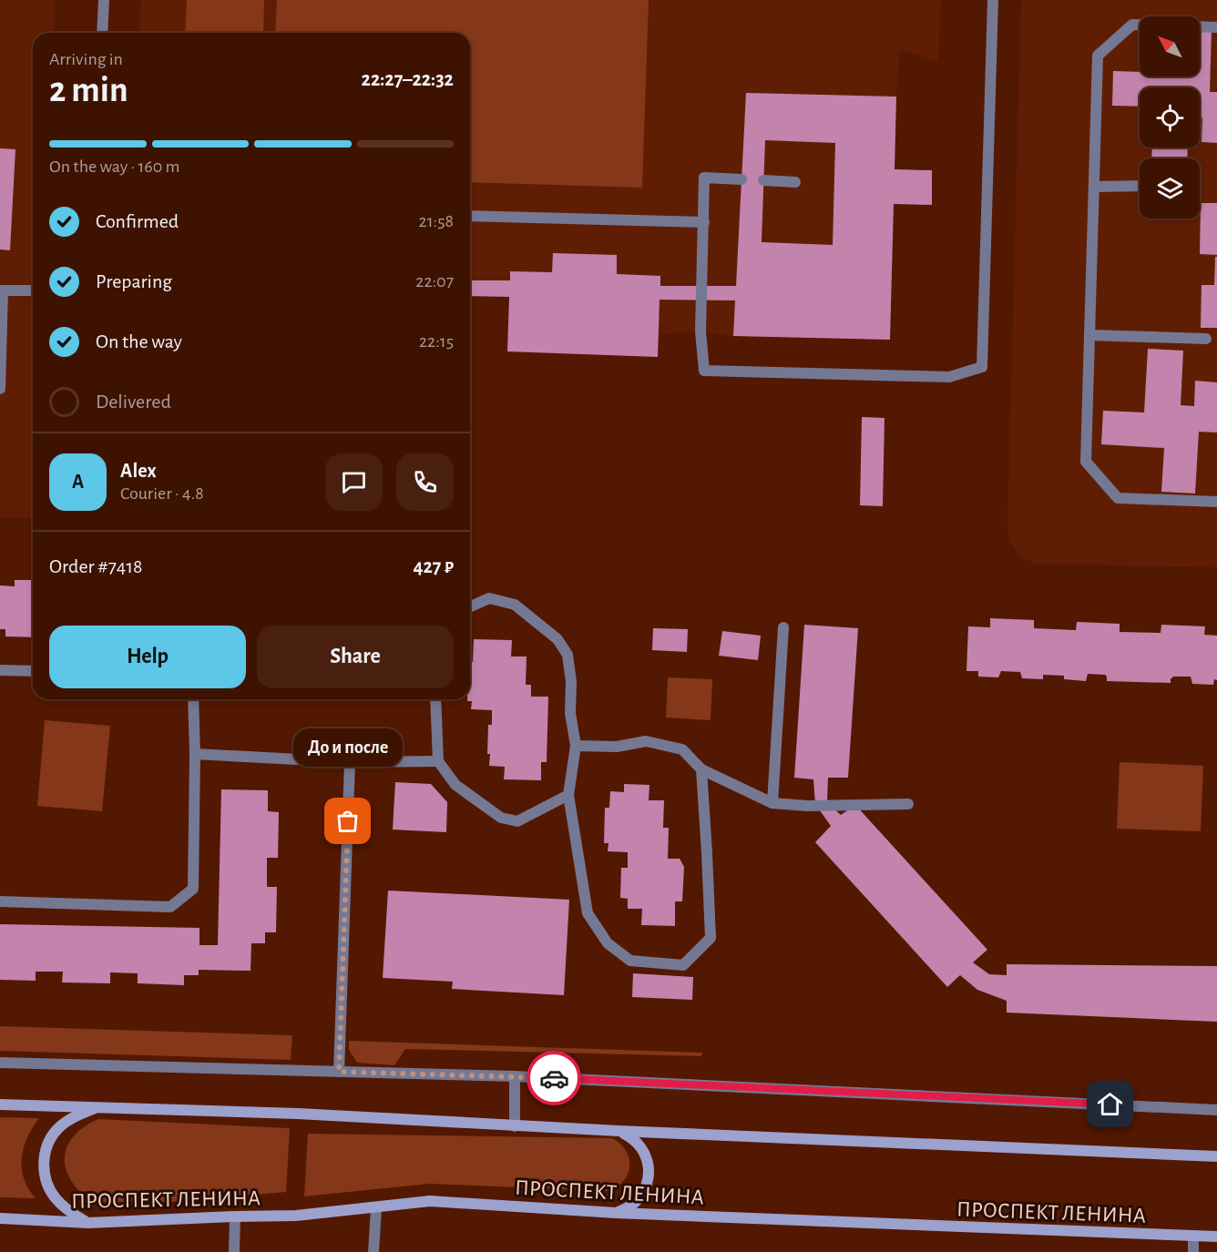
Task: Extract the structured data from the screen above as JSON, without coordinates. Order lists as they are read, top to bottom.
{
  "streets": {
    "main road": ["ПРОСПЕКТ ЛЕНИНА"]
  },
  "places": ["До и после"],
  "north": "top left",
  "page": {
    "heading": ["2 min", "Arriving in", "22:27–22:32"],
    "panel": [
      "Alex",
      "Courier · 4.8",
      "Order #7418",
      "427 ₽"
    ],
    "bar": "On the way · 160 m",
    "list": [
      ["Confirmed", "21:58"],
      ["Preparing", "22:07"],
      ["On the way", "22:15"],
      "Delivered"
    ],
    "round": "A",
    "buttons": ["Help", "Share"],
    "bubble": "До и после"
  }
}
